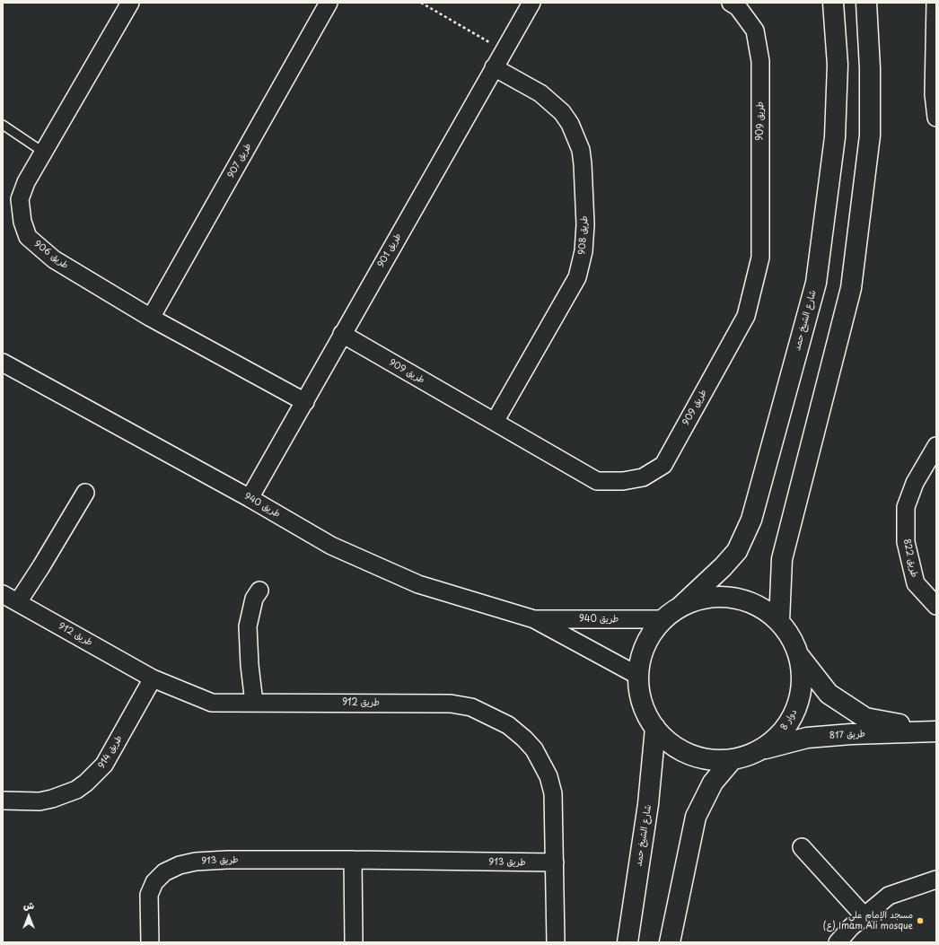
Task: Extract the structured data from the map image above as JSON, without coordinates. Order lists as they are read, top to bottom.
{
  "streets": {
    "street": [
      "طريق 909",
      "طريق 907",
      "طريق 908",
      "طريق 901",
      "طريق 906",
      "شارع الشيخ حمد",
      "طريق 940",
      "طريق 822",
      "طريق 912",
      "دوار 8",
      "طريق 817",
      "طريق 914",
      "طريق 913"
    ]
  },
  "crossings": [
    ["طريق 909", "طريق 908"],
    ["طريق 909", "طريق 901"],
    ["طريق 907", "طريق 906"],
    ["طريق 908", "طريق 901"],
    ["طريق 901", "طريق 906"],
    ["طريق 901", "طريق 940"],
    ["شارع الشيخ حمد", "دوار 8"],
    ["طريق 940", "دوار 8"],
    ["طريق 912", "طريق 914"],
    ["طريق 912", "طريق 913"],
    ["دوار 8", "طريق 817"]
  ],
  "places": ["مسجد الإمام علي (ع) Imam Ali mosque"],
  "north": "top"
}
